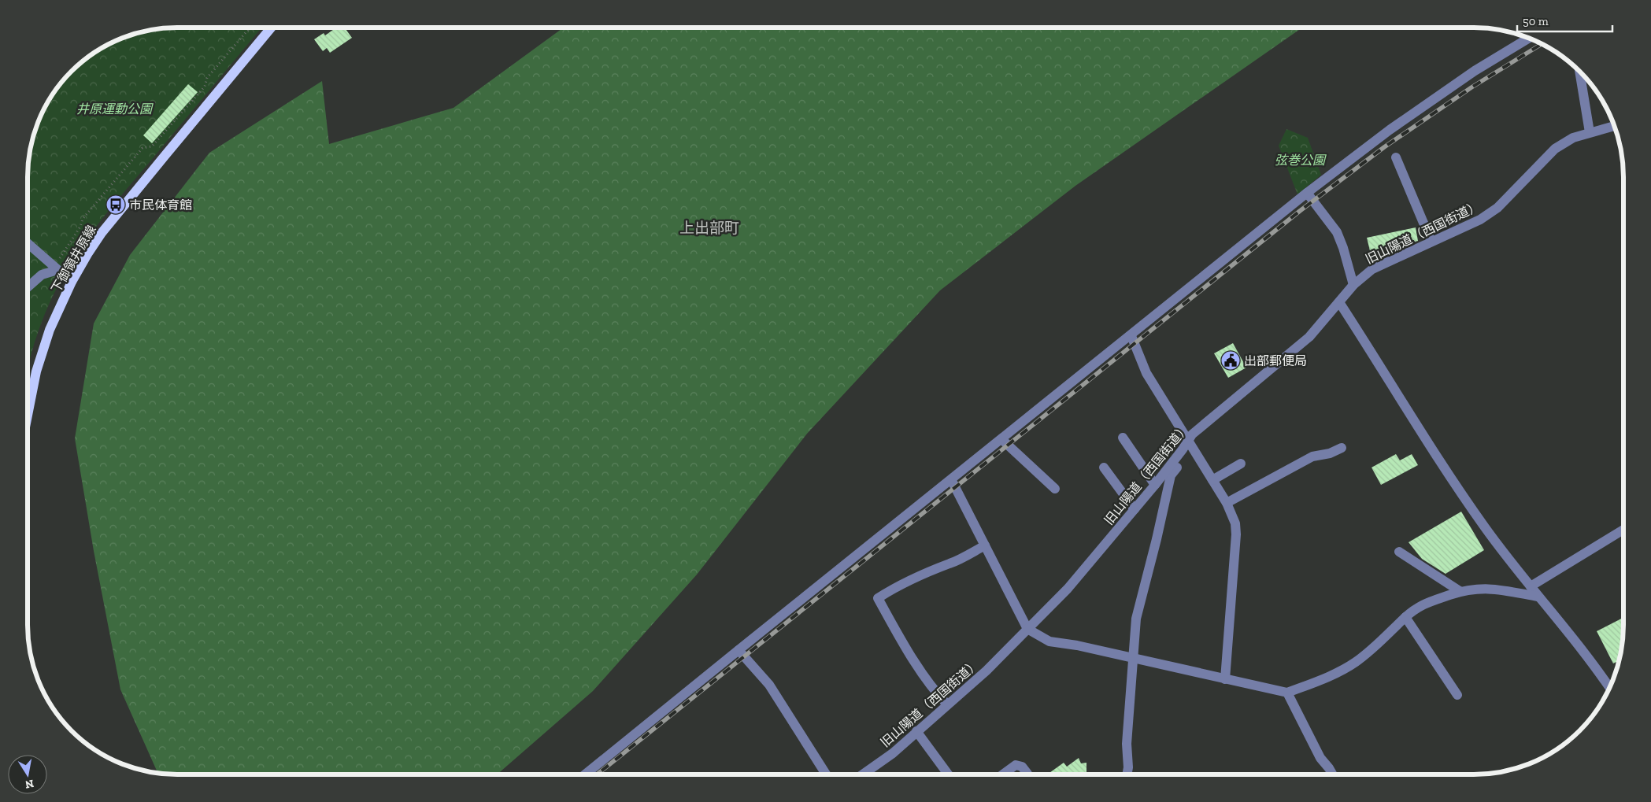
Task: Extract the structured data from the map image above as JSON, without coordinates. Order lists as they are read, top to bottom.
{
  "streets": {
    "main road": ["下御領井原線"],
    "street": ["旧山陽道（西国街道）"]
  },
  "districts": ["上出部町"],
  "parks": ["井原運動公園", "弦巻公園"],
  "places": {
    "bus stop": ["市民体育館"],
    "public building": ["出部郵便局"]
  },
  "scale_bar": "50 m",
  "north": "bottom"
}
